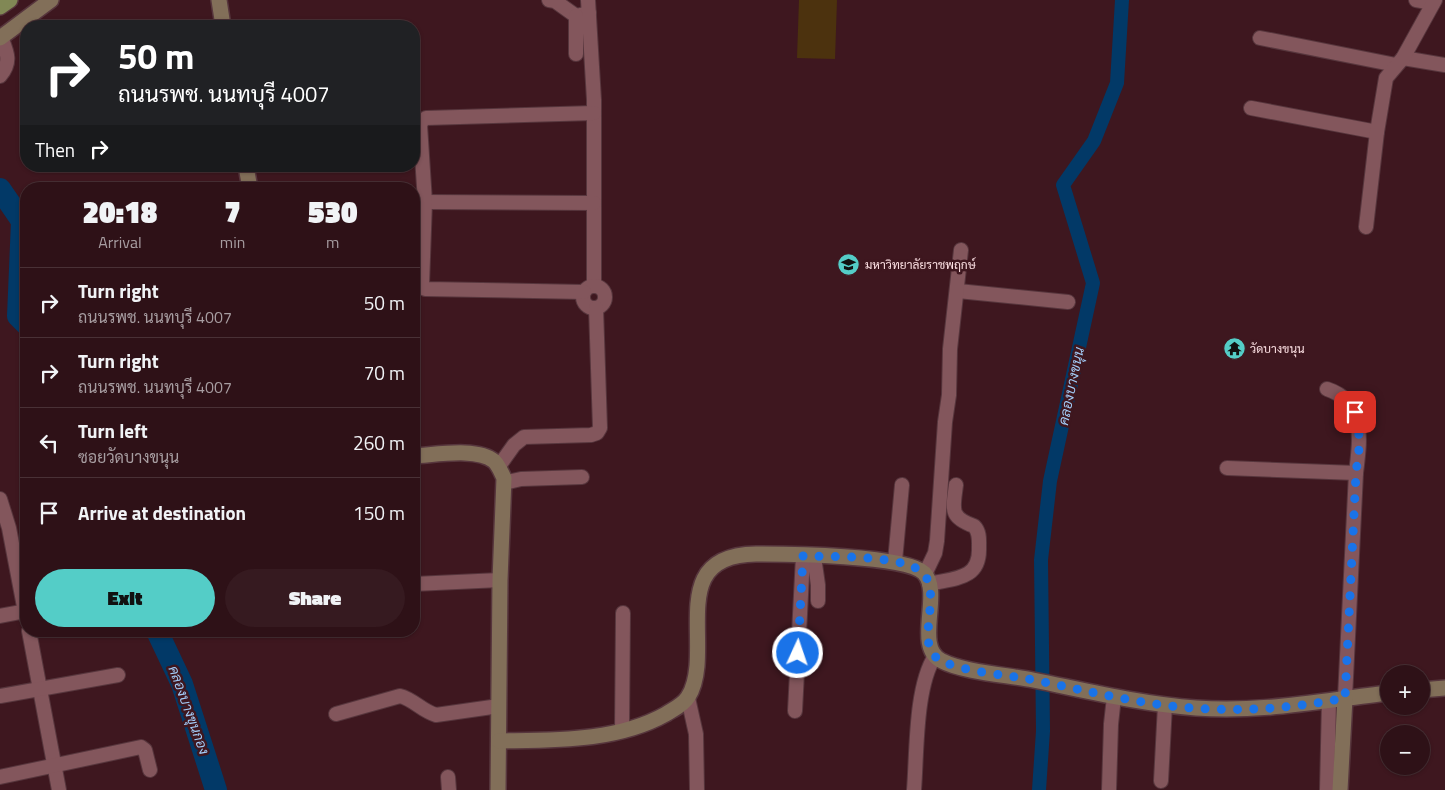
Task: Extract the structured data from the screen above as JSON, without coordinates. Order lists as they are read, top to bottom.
{
  "water": ["คลองบางขนุน", "คลองบางขุนกอง"],
  "places": {
    "school or university": ["มหาวิทยาลัยราชพฤกษ์"],
    "temple": ["วัดบางขนุน"]
  },
  "page": {
    "turn": ["50 m", "ถนนรพช. นนทบุรี 4007"],
    "then": "Then",
    "eta": [
      "20:18",
      "Arrival",
      "7",
      "min",
      "530",
      "m"
    ],
    "list": [
      {
        "name": "Turn right",
        "note": "ถนนรพช. นนทบุรี 4007",
        "value": "50 m"
      },
      {
        "name": "Turn right",
        "note": "ถนนรพช. นนทบุรี 4007",
        "value": "70 m"
      },
      {
        "name": "Turn left",
        "note": "ซอยวัดบางขนุน",
        "value": "260 m"
      },
      {
        "name": "Arrive at destination",
        "value": "150 m"
      }
    ],
    "buttons": ["Exit", "Share"],
    "map_buttons": ["+", "−"]
  }
}
